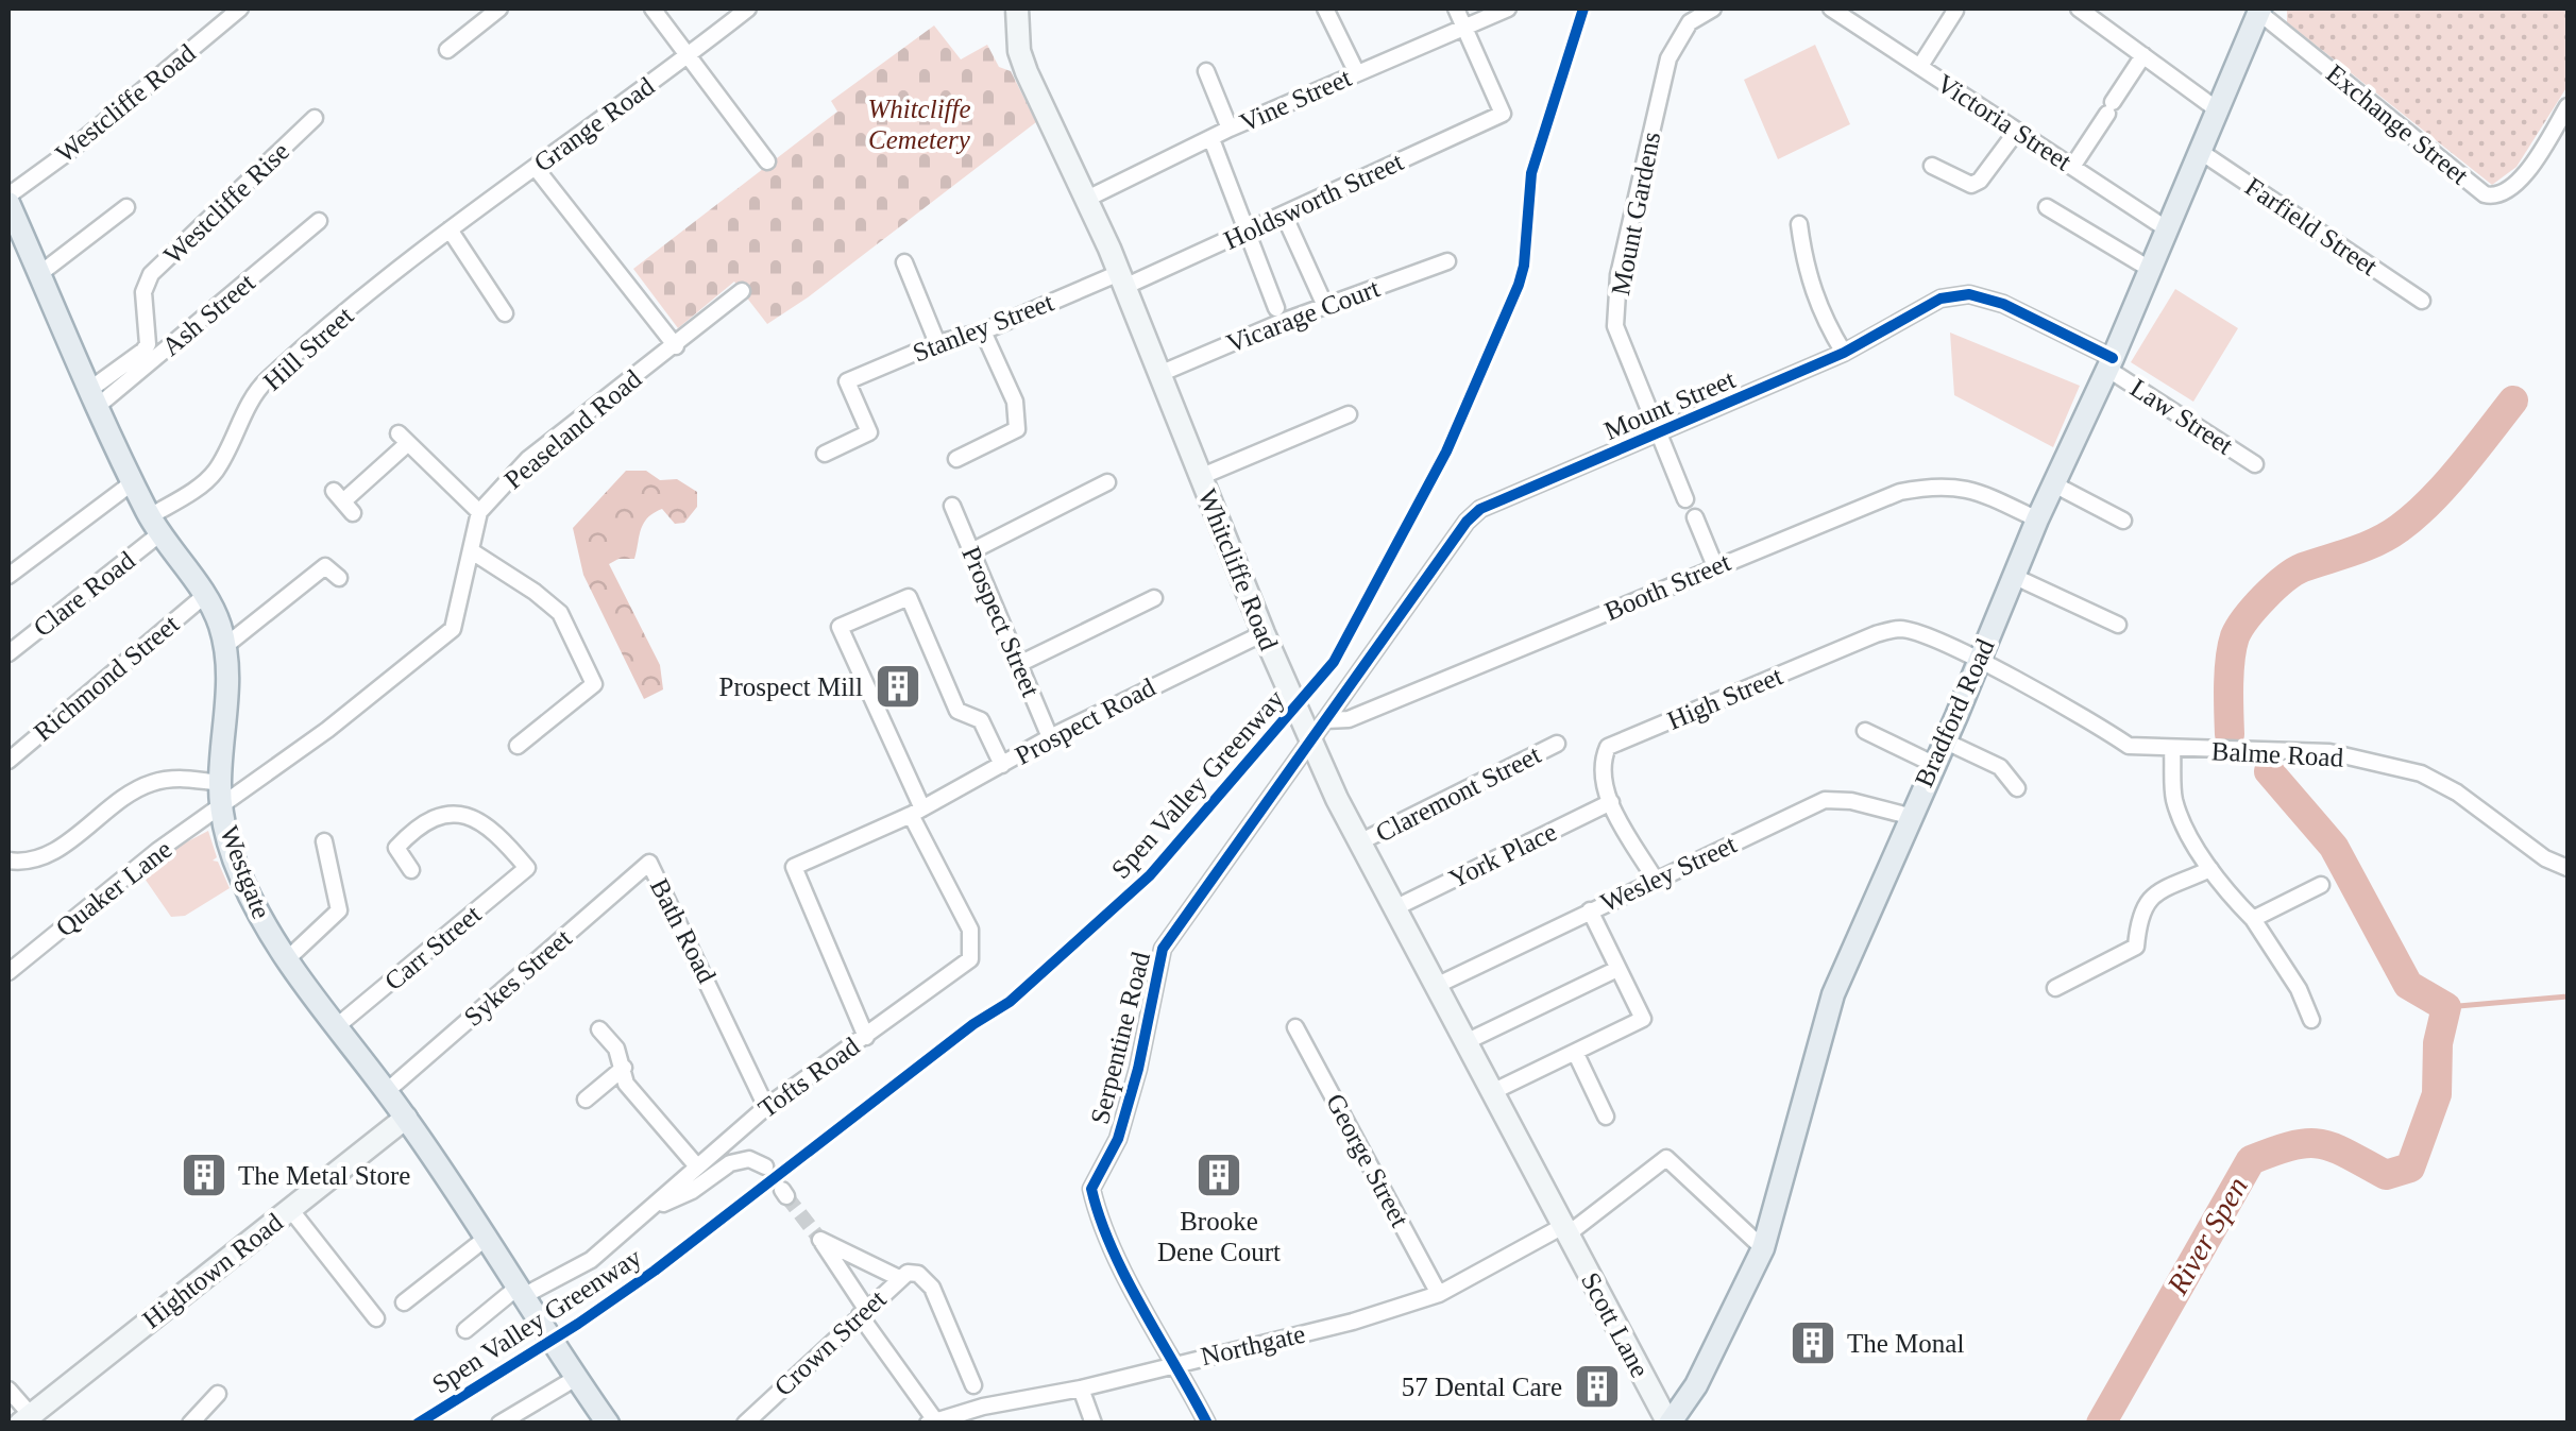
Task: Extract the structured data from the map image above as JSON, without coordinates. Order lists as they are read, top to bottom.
{
  "streets": {
    "main road": [
      "Whitcliffe Road",
      "Bradford Road",
      "Westgate",
      "Hightown Road",
      "Scott Lane"
    ],
    "street": [
      "Vine Street",
      "Westcliffe Road",
      "Victoria Street",
      "Grange Road",
      "Exchange Street",
      "Holdsworth Street",
      "Westcliffe Rise",
      "Mount Gardens",
      "Farfield Street",
      "Ash Street",
      "Vicarage Court",
      "Stanley Street",
      "Hill Street",
      "Mount Street",
      "Law Street",
      "Peaseland Road",
      "Booth Street",
      "Clare Road",
      "Prospect Street",
      "Richmond Street",
      "High Street",
      "Prospect Road",
      "Balme Road",
      "Claremont Street",
      "York Place",
      "Wesley Street",
      "Quaker Lane",
      "Bath Road",
      "Carr Street",
      "Sykes Street",
      "Serpentine Road",
      "Tofts Road",
      "George Street",
      "Crown Street",
      "Northgate"
    ],
    "cycle path": ["Spen Valley Greenway"]
  },
  "crossings": [
    ["Vine Street", "Holdsworth Street"],
    ["Vine Street", "Whitcliffe Road"],
    ["Victoria Street", "Bradford Road"],
    ["Grange Road", "Hill Street"],
    ["Exchange Street", "Bradford Road"],
    ["Holdsworth Street", "Stanley Street"],
    ["Holdsworth Street", "Whitcliffe Road"],
    ["Westcliffe Rise", "Ash Street"],
    ["Westcliffe Rise", "Westgate"],
    ["Mount Gardens", "Mount Street"],
    ["Farfield Street", "Bradford Road"],
    ["Ash Street", "Westgate"],
    ["Vicarage Court", "Whitcliffe Road"],
    ["Stanley Street", "Whitcliffe Road"],
    ["Hill Street", "Clare Road"],
    ["Hill Street", "Westgate"],
    ["Mount Street", "Law Street"],
    ["Mount Street", "Booth Street"],
    ["Mount Street", "Bradford Road"],
    ["Law Street", "Bradford Road"],
    ["Whitcliffe Road", "Prospect Road"],
    ["Whitcliffe Road", "Claremont Street"],
    ["Whitcliffe Road", "York Place"],
    ["Whitcliffe Road", "Wesley Street"],
    ["Whitcliffe Road", "Serpentine Road"],
    ["Whitcliffe Road", "Scott Lane"],
    ["Whitcliffe Road", "Northgate"],
    ["Booth Street", "Bradford Road"],
    ["Clare Road", "Westgate"],
    ["Prospect Street", "Prospect Road"],
    ["Richmond Street", "Westgate"],
    ["High Street", "Bradford Road"],
    ["High Street", "Balme Road"],
    ["High Street", "York Place"],
    ["High Street", "Wesley Street"],
    ["Bradford Road", "Balme Road"],
    ["Bradford Road", "Wesley Street"],
    ["Bradford Road", "Scott Lane"],
    ["Bradford Road", "Northgate"],
    ["Prospect Road", "Tofts Road"],
    ["Westgate", "Quaker Lane"],
    ["Westgate", "Carr Street"],
    ["Westgate", "Sykes Street"],
    ["Westgate", "Tofts Road"],
    ["Westgate", "Hightown Road"],
    ["Bath Road", "Sykes Street"],
    ["Bath Road", "Tofts Road"],
    ["Serpentine Road", "Northgate"],
    ["George Street", "Northgate"],
    ["Scott Lane", "Northgate"]
  ],
  "water": ["River Spen"],
  "parks": ["Whitcliffe Cemetery"],
  "places": {
    "building": [
      "Prospect Mill",
      "The Metal Store",
      "Brooke Dene Court",
      "The Monal",
      "57 Dental Care"
    ]
  }
}
